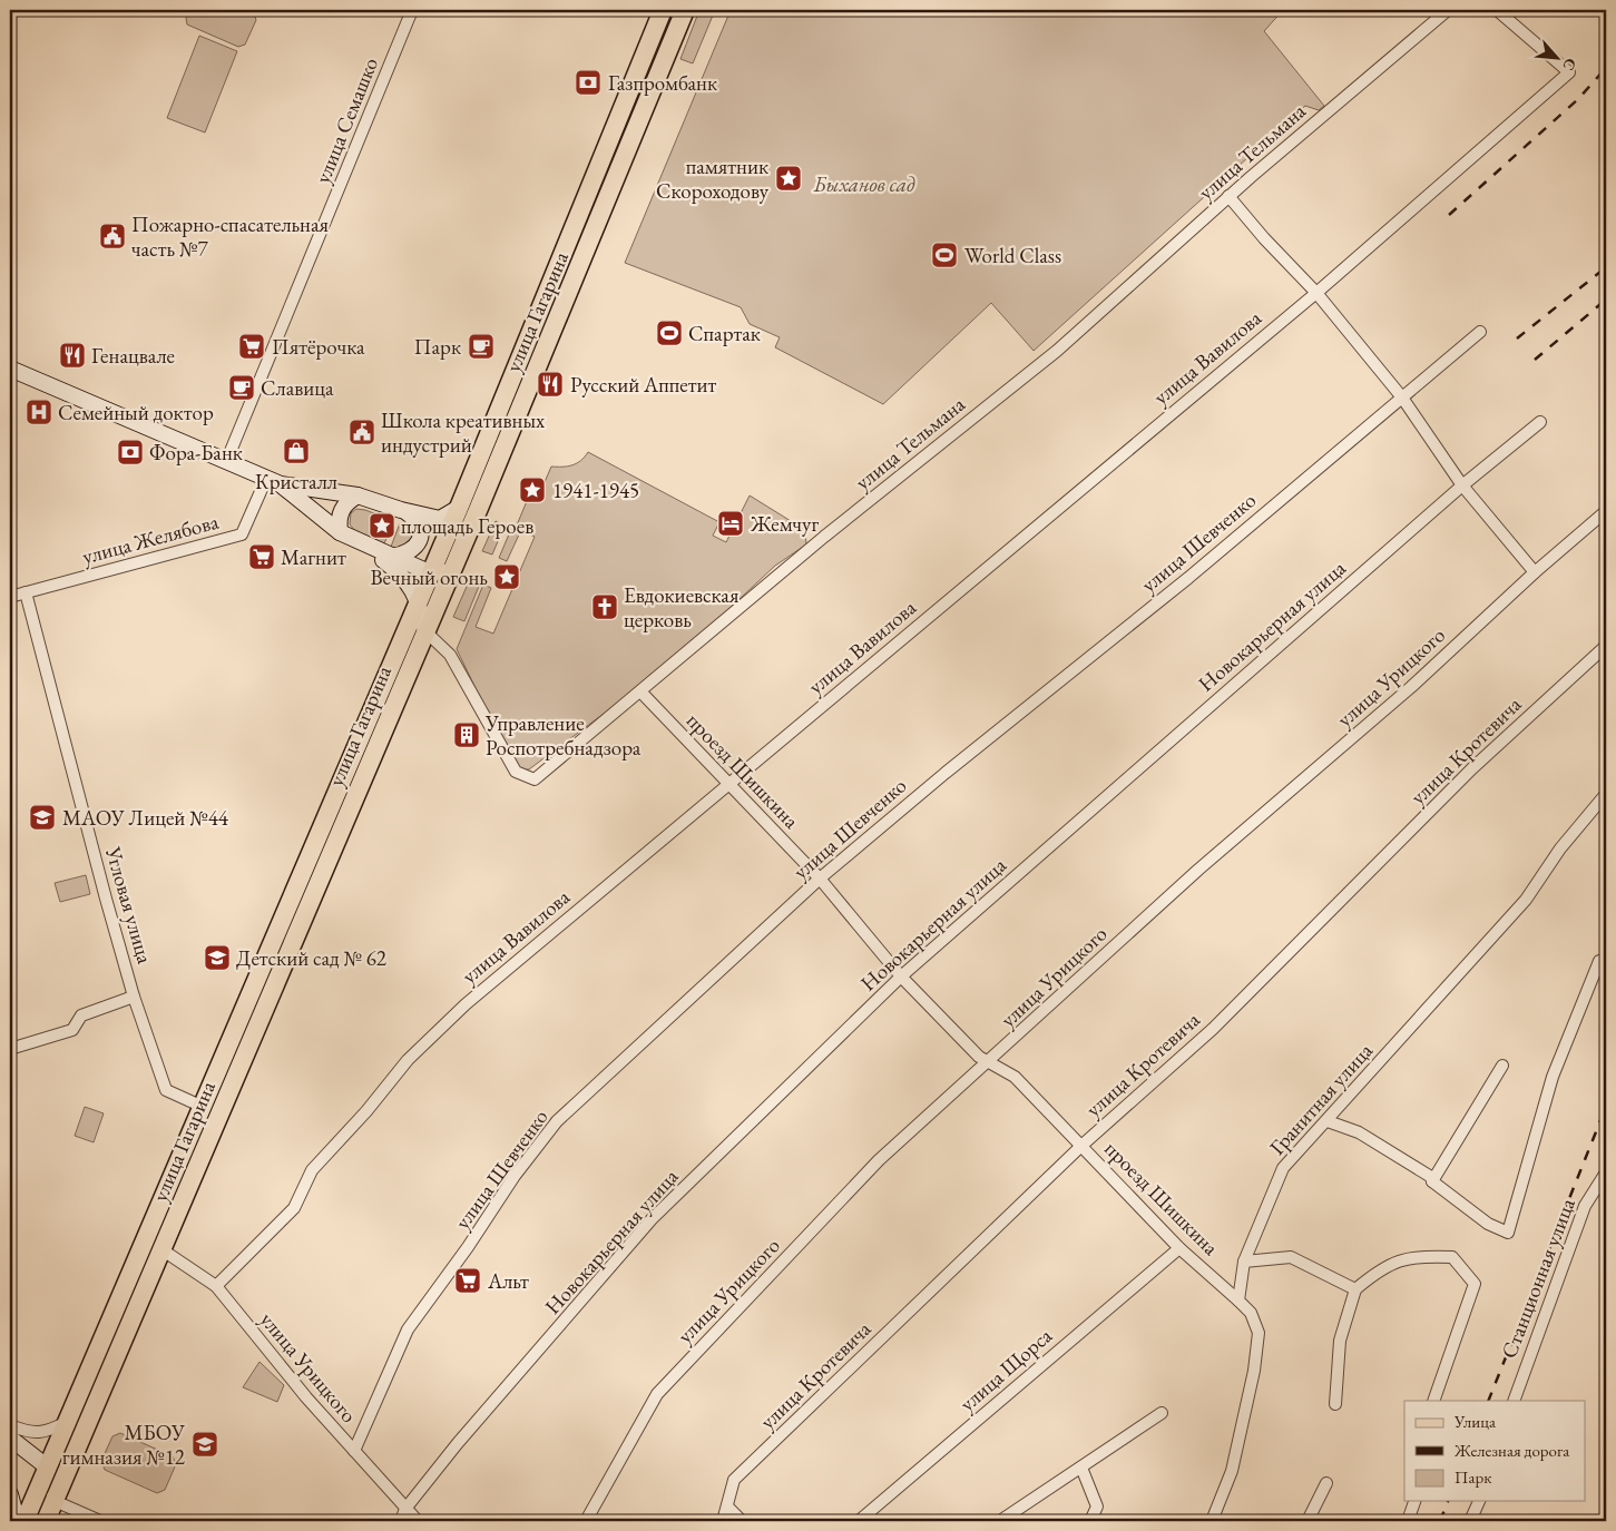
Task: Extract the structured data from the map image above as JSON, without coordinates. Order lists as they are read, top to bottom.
{
  "streets": {
    "main road": ["улица Гагарина"],
    "street": [
      "улица Семашко",
      "улица Тельмана",
      "улица Вавилова",
      "улица Желябова",
      "улица Шевченко",
      "Новокарьерная улица",
      "улица Урицкого",
      "улица Кротевича",
      "проезд Шишкина",
      "Угловая улица",
      "Гранитная улица",
      "Станционная улица",
      "улица Щорса"
    ]
  },
  "crossings": [
    ["улица Тельмана", "улица Гагарина"],
    ["улица Тельмана", "проезд Шишкина"],
    ["улица Гагарина", "улица Урицкого"],
    ["улица Гагарина", "Угловая улица"],
    ["улица Вавилова", "улица Урицкого"],
    ["улица Вавилова", "проезд Шишкина"],
    ["улица Желябова", "Угловая улица"],
    ["улица Шевченко", "улица Урицкого"],
    ["улица Шевченко", "проезд Шишкина"],
    ["Новокарьерная улица", "улица Урицкого"],
    ["Новокарьерная улица", "проезд Шишкина"],
    ["улица Урицкого", "проезд Шишкина"],
    ["улица Кротевича", "проезд Шишкина"],
    ["проезд Шишкина", "Гранитная улица"],
    ["проезд Шишкина", "улица Щорса"]
  ],
  "parks": ["Быханов сад"],
  "places": {
    "bank": ["Газпромбанк", "Фора-Банк"],
    "place": [
      "памятник Скороходову",
      "1941-1945",
      "площадь Героев",
      "Вечный огонь"
    ],
    "public building": ["Пожарно-спасательная часть №7", "Школа креативных индустрий"],
    "sports": ["World Class", "Спартак"],
    "supermarket": ["Пятёрочка", "Магнит", "Альт"],
    "cafe": ["Парк", "Славица"],
    "restaurant": ["Генацвале", "Русский Аппетит"],
    "hospital": ["Семейный доктор"],
    "shop": ["Кристалл"],
    "hotel": ["Жемчуг"],
    "church": ["Евдокиевская церковь"],
    "building": ["Управление Роспотребнадзора"],
    "school or university": ["МАОУ Лицей №44", "Детский сад № 62", "МБОУ гимназия №12"]
  },
  "legend": ["Улица", "Железная дорога", "Парк"],
  "north": "bottom right"
}
